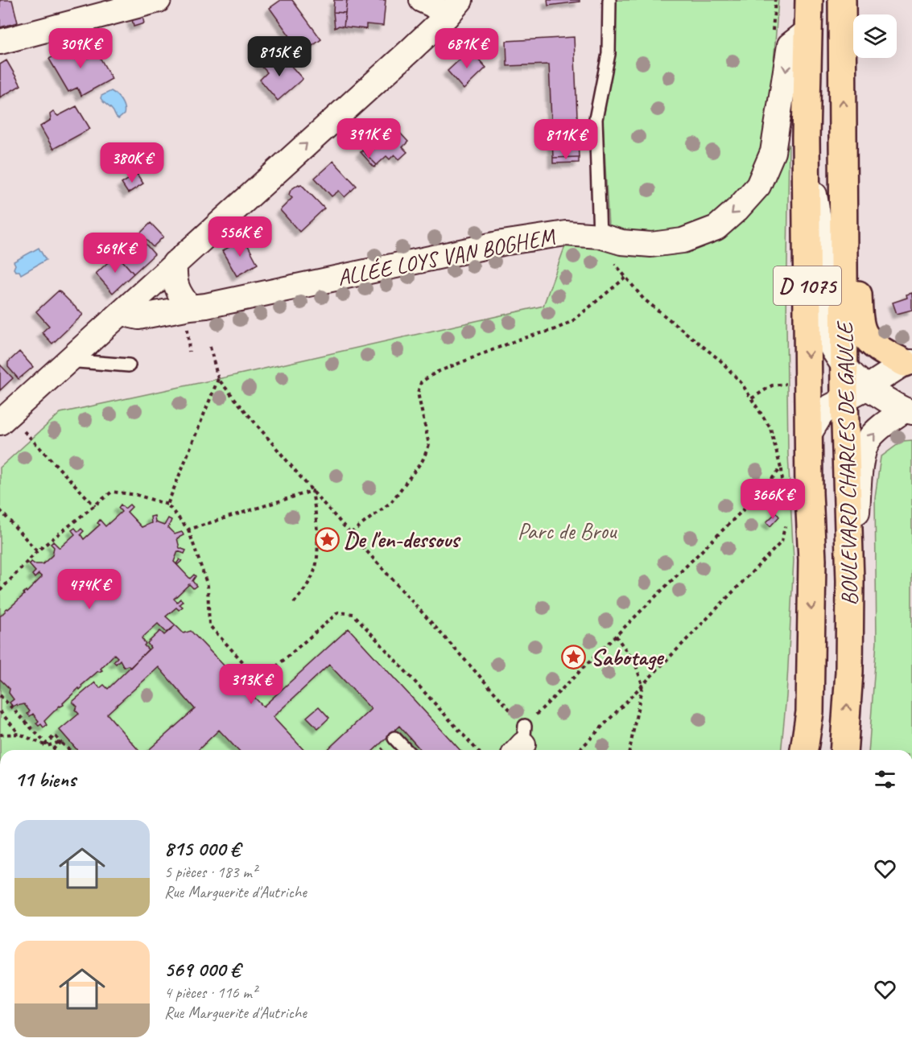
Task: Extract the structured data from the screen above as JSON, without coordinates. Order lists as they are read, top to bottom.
{
  "streets": {
    "main road": ["D 1075", "BOULEVARD CHARLES DE GAULLE"],
    "street": ["ALLÉE LOYS VAN BOGHEM"]
  },
  "crossings": [
    ["ALLÉE LOYS VAN BOGHEM", "BOULEVARD CHARLES DE GAULLE"]
  ],
  "parks": ["Parc de Brou"],
  "places": {
    "place": ["De l'en-dessous", "Sabotage"]
  },
  "page": {
    "price": [
      "309K €",
      "681K €",
      "815K €",
      "391K €",
      "811K €",
      "380K €",
      "556K €",
      "569K €",
      "366K €",
      "474K €",
      "313K €"
    ],
    "heading": "11 biens",
    "list": [
      {
        "name": "815 000 €",
        "note": "5 pièces · 183 m² · Rue Marguerite d'Autriche"
      },
      {
        "name": "569 000 €",
        "note": "4 pièces · 116 m² · Rue Marguerite d'Autriche"
      }
    ]
  }
}
